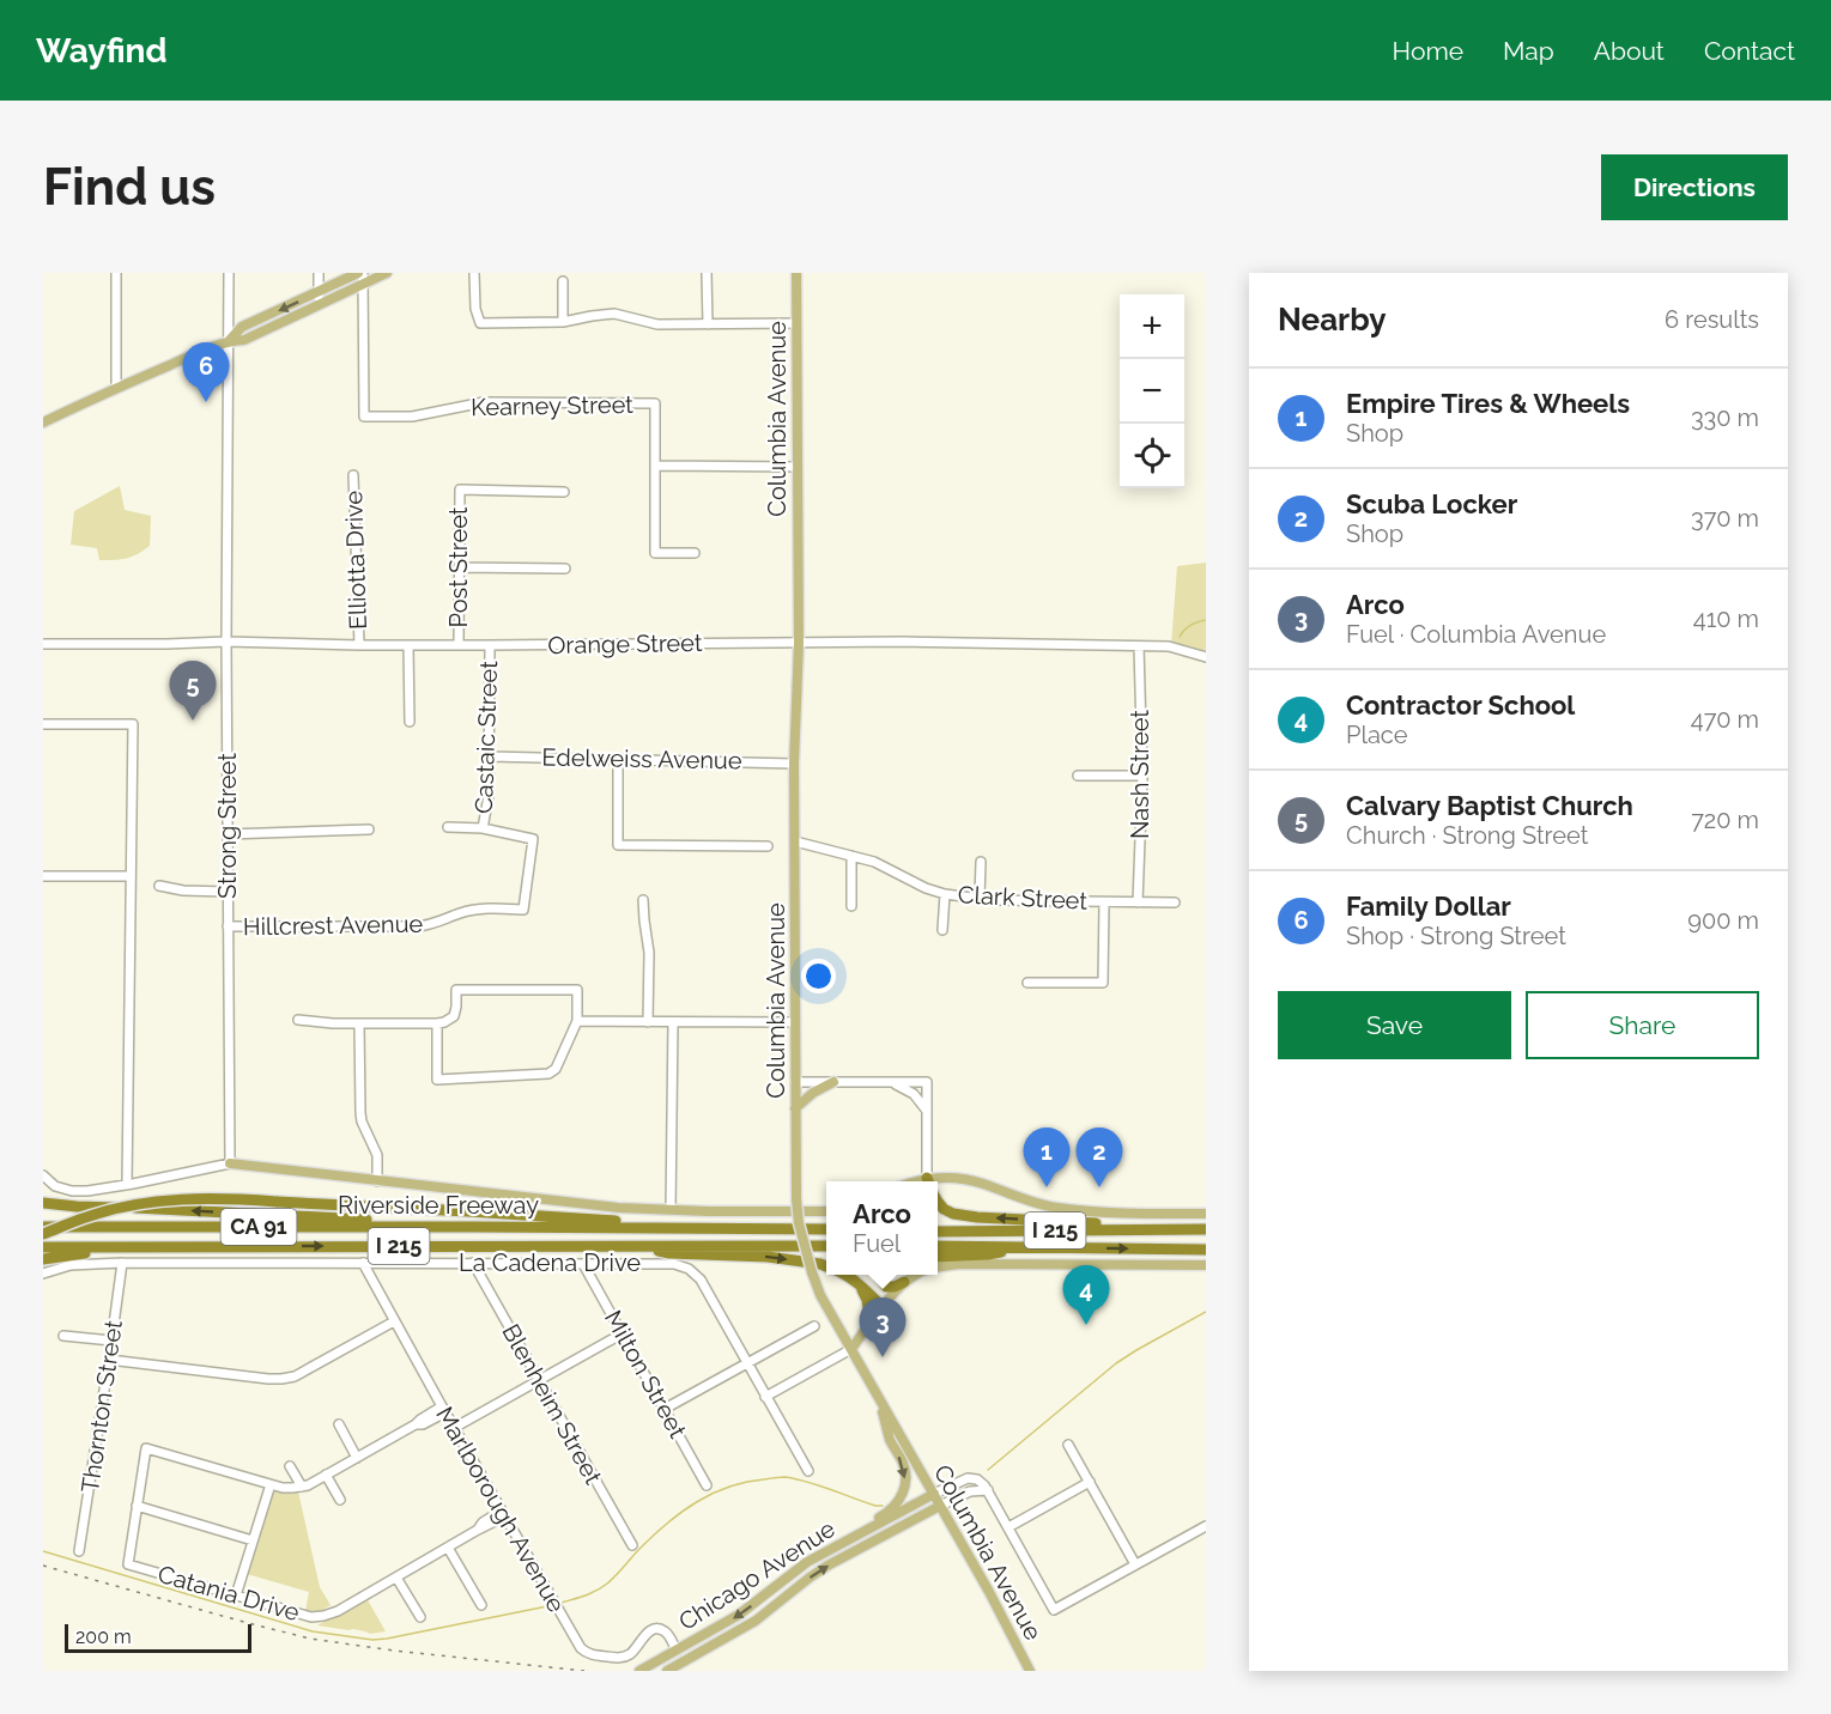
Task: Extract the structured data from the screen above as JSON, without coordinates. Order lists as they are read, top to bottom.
{
  "streets": {
    "highway": ["Riverside Freeway", "CA 91", "I 215"],
    "main road": ["Columbia Avenue", "Chicago Avenue"],
    "street": [
      "Kearney Street",
      "Elliotta Drive",
      "Post Street",
      "Orange Street",
      "Castaic Street",
      "Edelweiss Avenue",
      "Nash Street",
      "Strong Street",
      "Clark Street",
      "Hillcrest Avenue",
      "La Cadena Drive",
      "Milton Street",
      "Blenheim Street",
      "Thornton Street",
      "Marlborough Avenue",
      "Catania Drive"
    ]
  },
  "crossings": [
    ["Columbia Avenue", "Orange Street"],
    ["Columbia Avenue", "Edelweiss Avenue"],
    ["Columbia Avenue", "Clark Street"],
    ["Columbia Avenue", "Chicago Avenue"],
    ["Elliotta Drive", "Orange Street"],
    ["Post Street", "Orange Street"],
    ["Orange Street", "Castaic Street"],
    ["Orange Street", "Nash Street"],
    ["Orange Street", "Strong Street"],
    ["Castaic Street", "Edelweiss Avenue"],
    ["Castaic Street", "Hillcrest Avenue"],
    ["Nash Street", "Clark Street"],
    ["Strong Street", "Hillcrest Avenue"],
    ["Riverside Freeway", "I 215"],
    ["La Cadena Drive", "Milton Street"],
    ["La Cadena Drive", "Blenheim Street"],
    ["La Cadena Drive", "Thornton Street"],
    ["La Cadena Drive", "Marlborough Avenue"],
    ["Marlborough Avenue", "Chicago Avenue"],
    ["Marlborough Avenue", "Catania Drive"]
  ],
  "scale_bar": "200 m",
  "page": {
    "header": "Wayfind",
    "nav": [
      "Home",
      "Map",
      "About",
      "Contact"
    ],
    "buttons": [
      "Directions",
      ["Save", "Share"]
    ],
    "title": "Find us",
    "heading": ["Nearby", "6 results"],
    "map_buttons": ["+", "−"],
    "pins": [
      "6",
      "5",
      "1",
      "2",
      "4",
      "3"
    ],
    "list": [
      {
        "mark": "1",
        "name": "Empire Tires & Wheels",
        "note": "Shop",
        "value": "330 m"
      },
      {
        "mark": "2",
        "name": "Scuba Locker",
        "note": "Shop",
        "value": "370 m"
      },
      {
        "mark": "3",
        "name": "Arco",
        "note": "Fuel · Columbia Avenue",
        "value": "410 m"
      },
      {
        "mark": "4",
        "name": "Contractor School",
        "note": "Place",
        "value": "470 m"
      },
      {
        "mark": "5",
        "name": "Calvary Baptist Church",
        "note": "Church · Strong Street",
        "value": "720 m"
      },
      {
        "mark": "6",
        "name": "Family Dollar",
        "note": "Shop · Strong Street",
        "value": "900 m"
      }
    ],
    "popup": ["Arco", "Fuel"],
    "scale": "200 m"
  }
}
